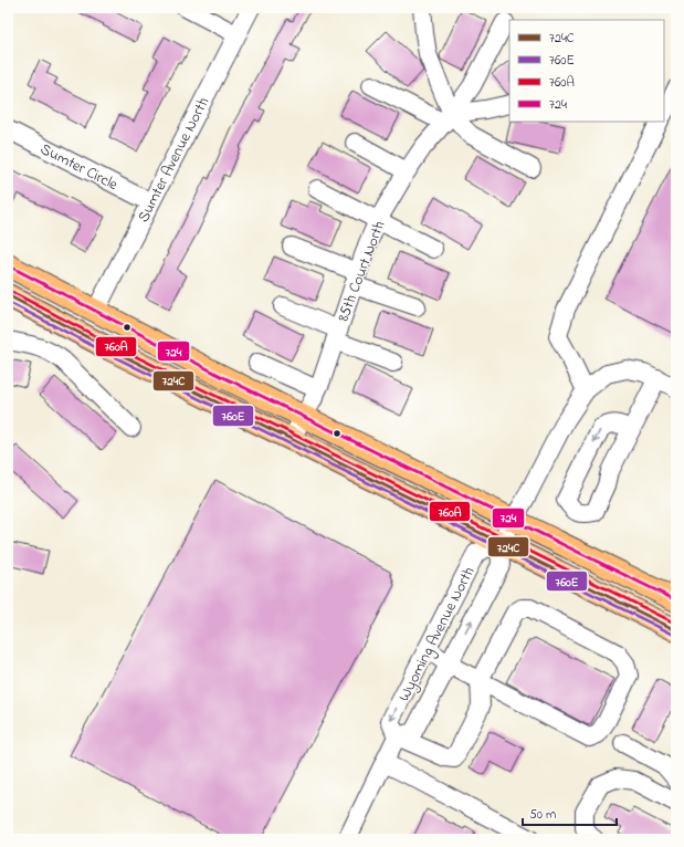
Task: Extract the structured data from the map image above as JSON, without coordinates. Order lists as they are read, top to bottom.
{
  "streets": {
    "street": [
      "Sumter Avenue North",
      "Sumter Circle",
      "85th Court North",
      "Wyoming Avenue North"
    ]
  },
  "crossings": [
    ["Sumter Avenue North", "Sumter Circle"]
  ],
  "lines": [
    "transit line 724",
    "transit line 760A",
    "transit line 724C",
    "transit line 760E"
  ],
  "legend": [
    "724C",
    "760E",
    "760A",
    "724"
  ],
  "scale_bar": "50 m"
}
